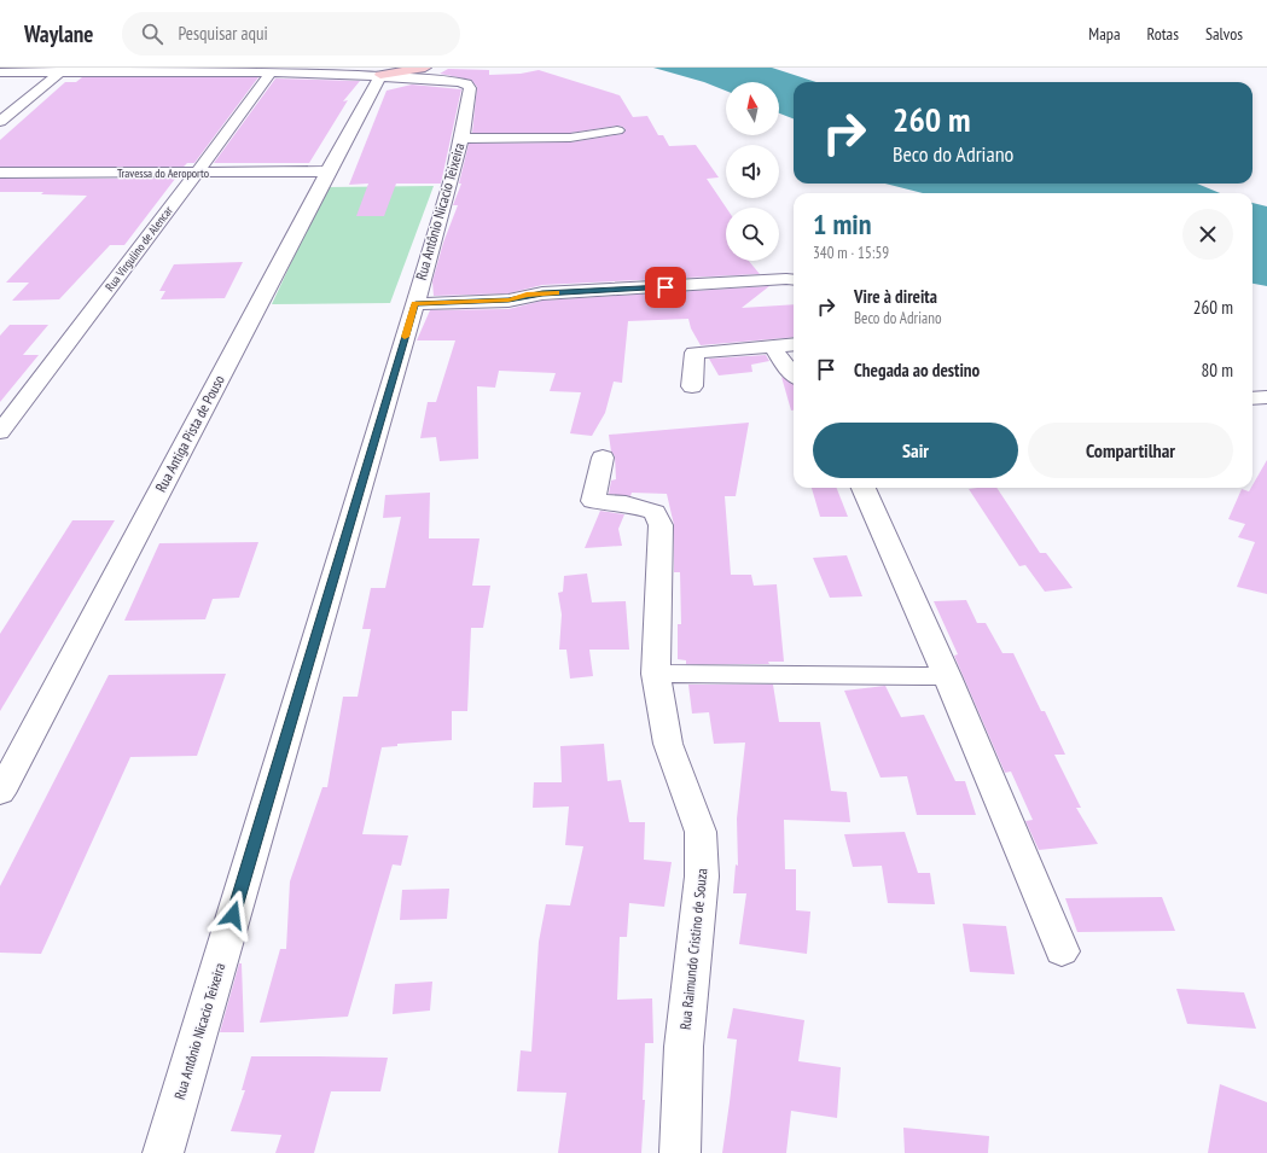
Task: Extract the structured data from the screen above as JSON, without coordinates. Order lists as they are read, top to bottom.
{
  "streets": {
    "street": [
      "Travessa do Aeroporto",
      "Rua Antônio Nicacio Teixeira",
      "Rua Virgulino de Alencar",
      "Rua Antiga Pista de Pouso",
      "Rua Raimundo Cristino de Souza"
    ]
  },
  "crossings": [
    ["Travessa do Aeroporto", "Rua Virgulino de Alencar"],
    ["Travessa do Aeroporto", "Rua Antiga Pista de Pouso"],
    ["Rua Antônio Nicacio Teixeira", "Rua Antiga Pista de Pouso"]
  ],
  "north": "top",
  "page": {
    "header": "Waylane",
    "search": "Pesquisar aqui",
    "nav": ["Mapa", "Rotas", "Salvos"],
    "turn": ["260 m", "Beco do Adriano"],
    "heading": ["1 min", "340 m · 15:59"],
    "list": [
      {
        "name": "Vire à direita",
        "note": "Beco do Adriano",
        "value": "260 m"
      },
      {
        "name": "Chegada ao destino",
        "value": "80 m"
      }
    ],
    "buttons": ["Sair", "Compartilhar"]
  }
}
